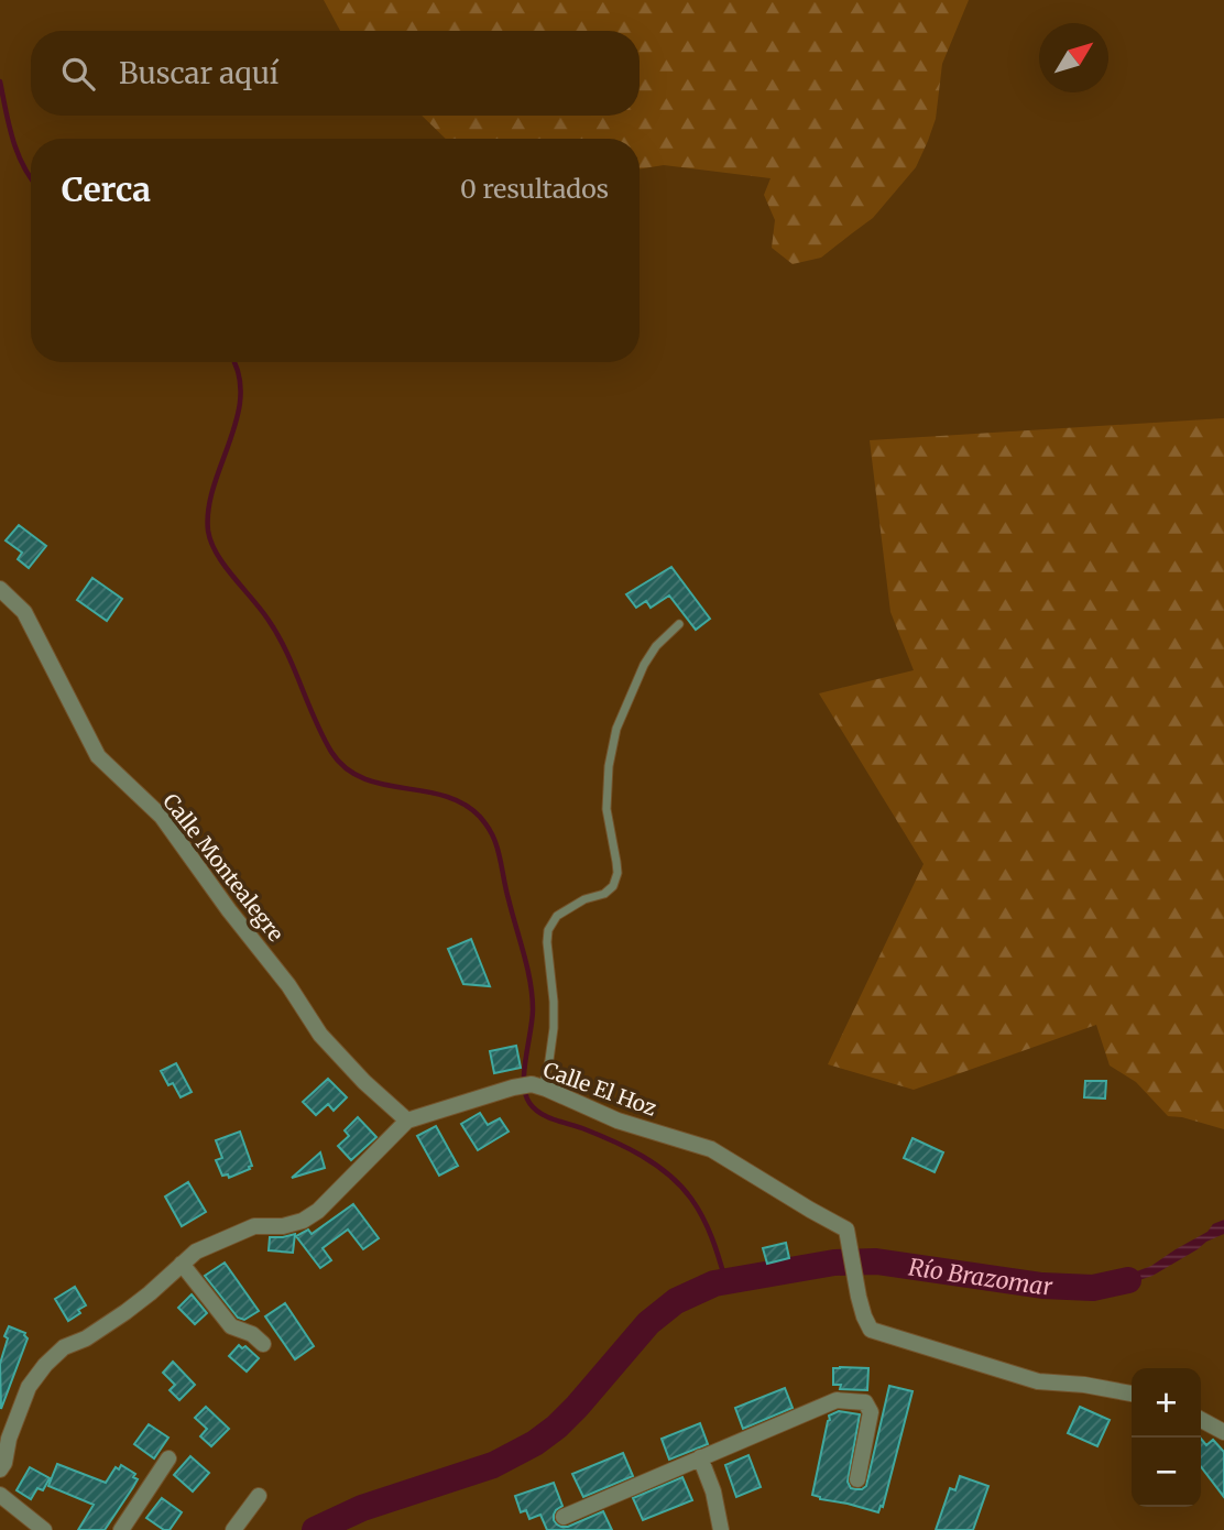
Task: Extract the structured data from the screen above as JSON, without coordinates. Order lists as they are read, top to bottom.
{
  "streets": {
    "street": ["Calle Montealegre", "Calle El Hoz"]
  },
  "crossings": [
    ["Calle Montealegre", "Calle El Hoz"]
  ],
  "water": ["Río Brazomar"],
  "north": "top right",
  "page": {
    "search": "Buscar aquí",
    "heading": ["Cerca", "0 resultados"],
    "map_buttons": ["+", "−"]
  }
}
